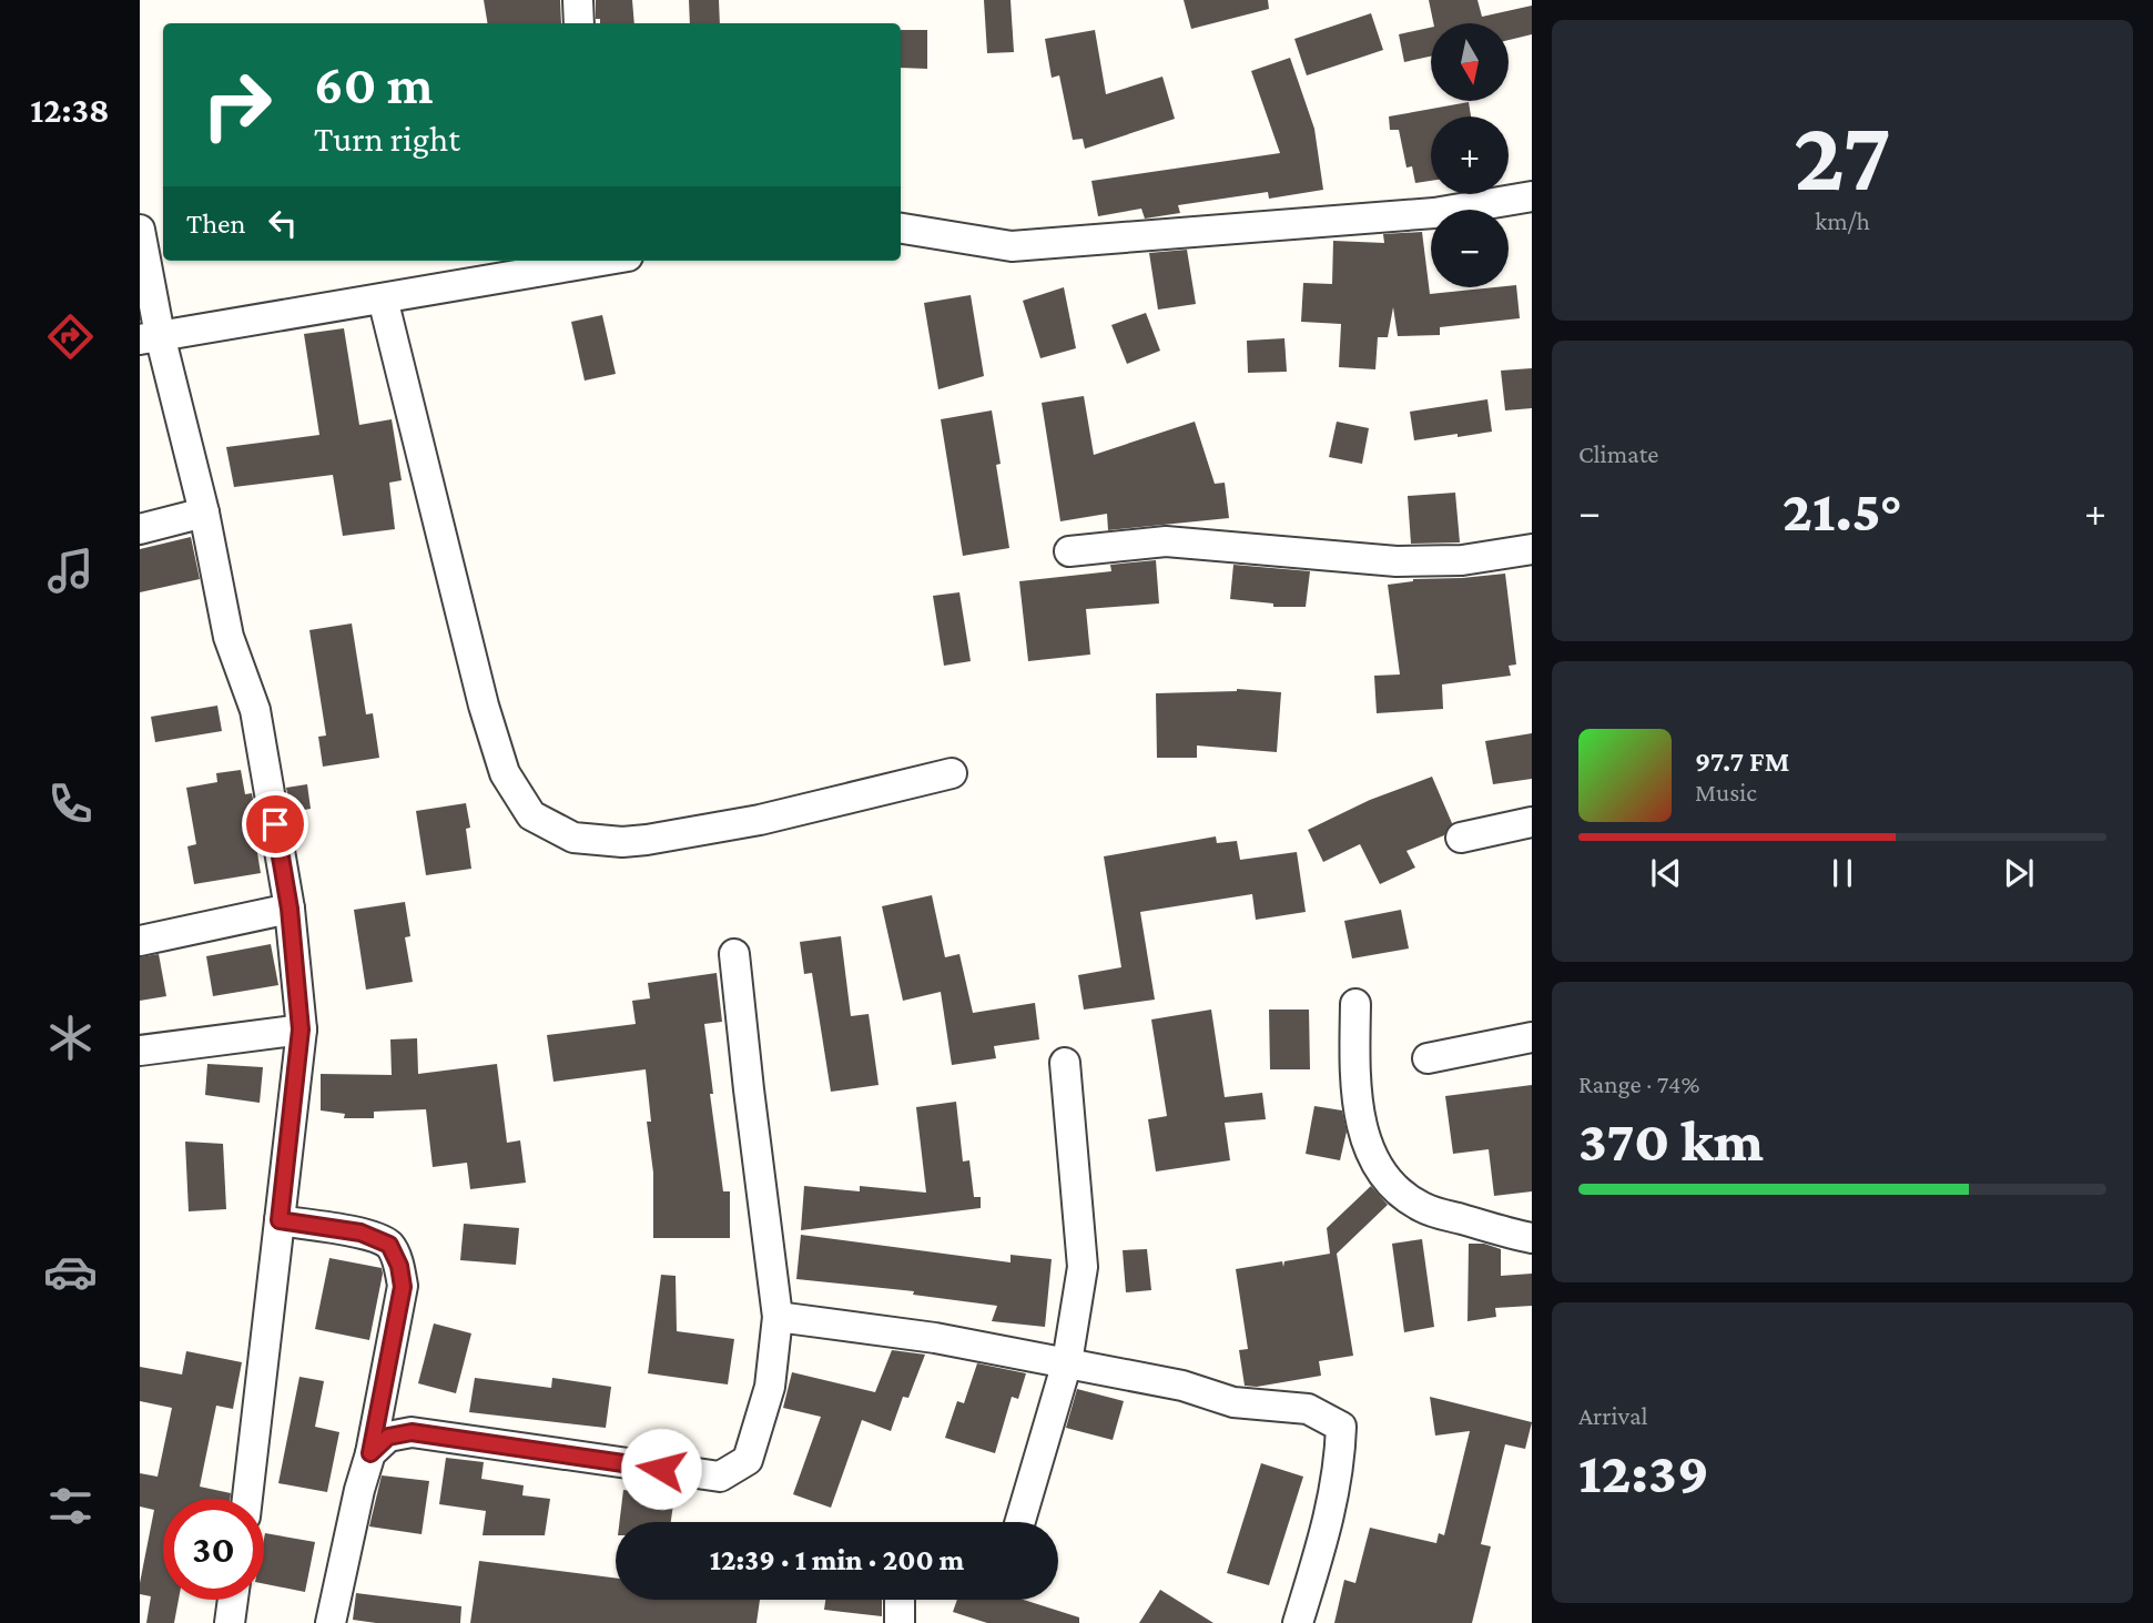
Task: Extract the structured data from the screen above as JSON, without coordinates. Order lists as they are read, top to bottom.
{
  "north": "bottom",
  "page": {
    "tabs": "12:38",
    "tile": [
      ["27", "km/h"],
      "Climate",
      ["Range · 74%", "370 km"],
      ["Arrival", "12:39"]
    ],
    "map_buttons": ["+", "−"],
    "turn": ["60 m", "Turn right"],
    "then": "Then",
    "heat": ["−", "21.5°", "+"],
    "song": ["97.7 FM", "Music"],
    "limit": "30",
    "trip": "12:39 · 1 min · 200 m"
  }
}
